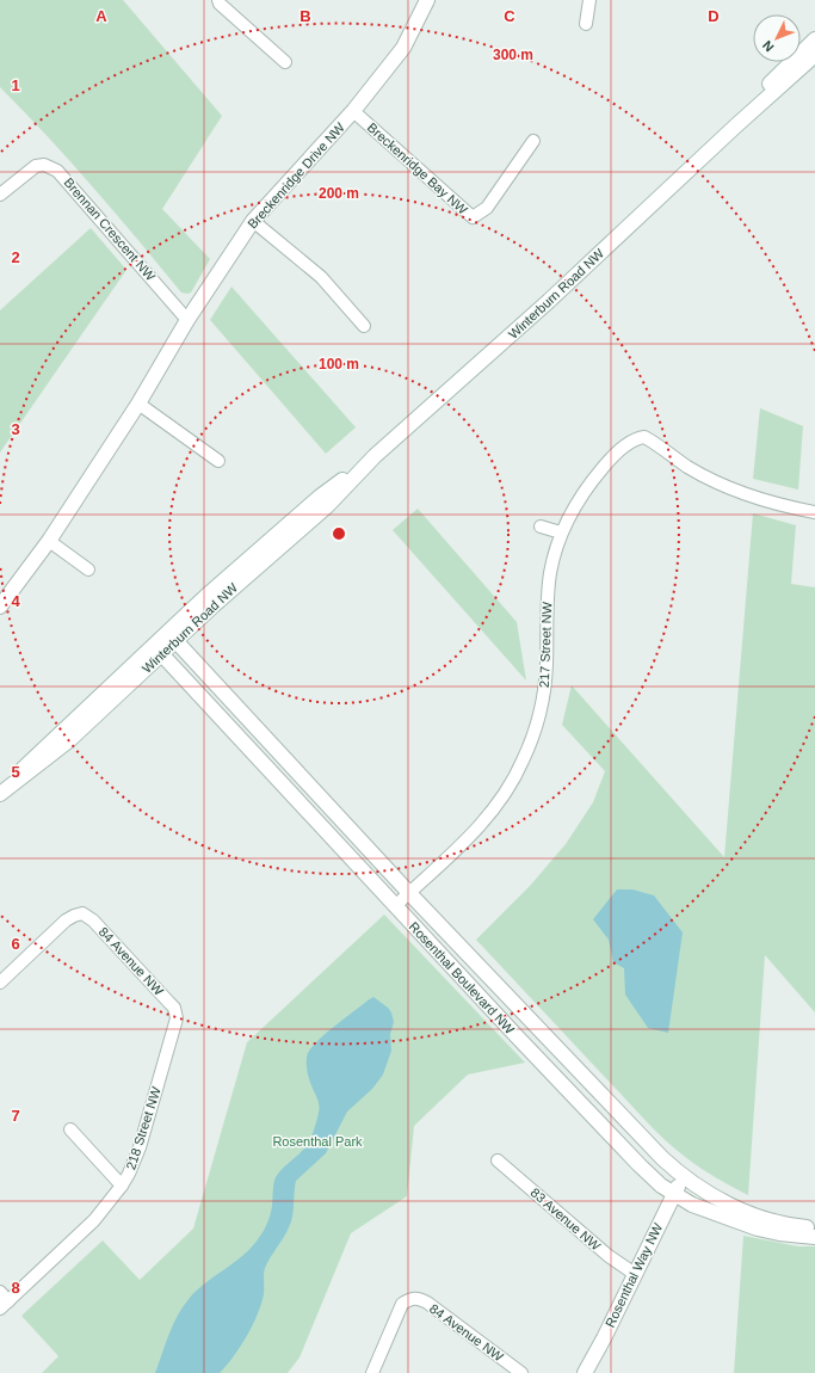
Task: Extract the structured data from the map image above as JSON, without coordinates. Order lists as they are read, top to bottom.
{
  "streets": {
    "street": [
      "Breckenridge Bay NW",
      "Breckenridge Drive NW",
      "Brennan Crescent NW",
      "Winterburn Road NW",
      "217 Street NW",
      "84 Avenue NW",
      "Rosenthal Boulevard NW",
      "218 Street NW",
      "83 Avenue NW",
      "Rosenthal Way NW"
    ]
  },
  "crossings": [
    ["Breckenridge Bay NW", "Breckenridge Drive NW"],
    ["Breckenridge Drive NW", "Brennan Crescent NW"],
    ["Winterburn Road NW", "Rosenthal Boulevard NW"],
    ["217 Street NW", "Rosenthal Boulevard NW"],
    ["84 Avenue NW", "218 Street NW"],
    ["Rosenthal Boulevard NW", "Rosenthal Way NW"],
    ["83 Avenue NW", "Rosenthal Way NW"]
  ],
  "parks": ["Rosenthal Park"],
  "north": "bottom left",
  "grid": {
    "columns": [
      "A",
      "B",
      "C",
      "D"
    ],
    "rows": [
      "1",
      "2",
      "3",
      "4",
      "5",
      "6",
      "7",
      "8"
    ]
  },
  "rings": ["300 m", "200 m", "100 m"]
}
